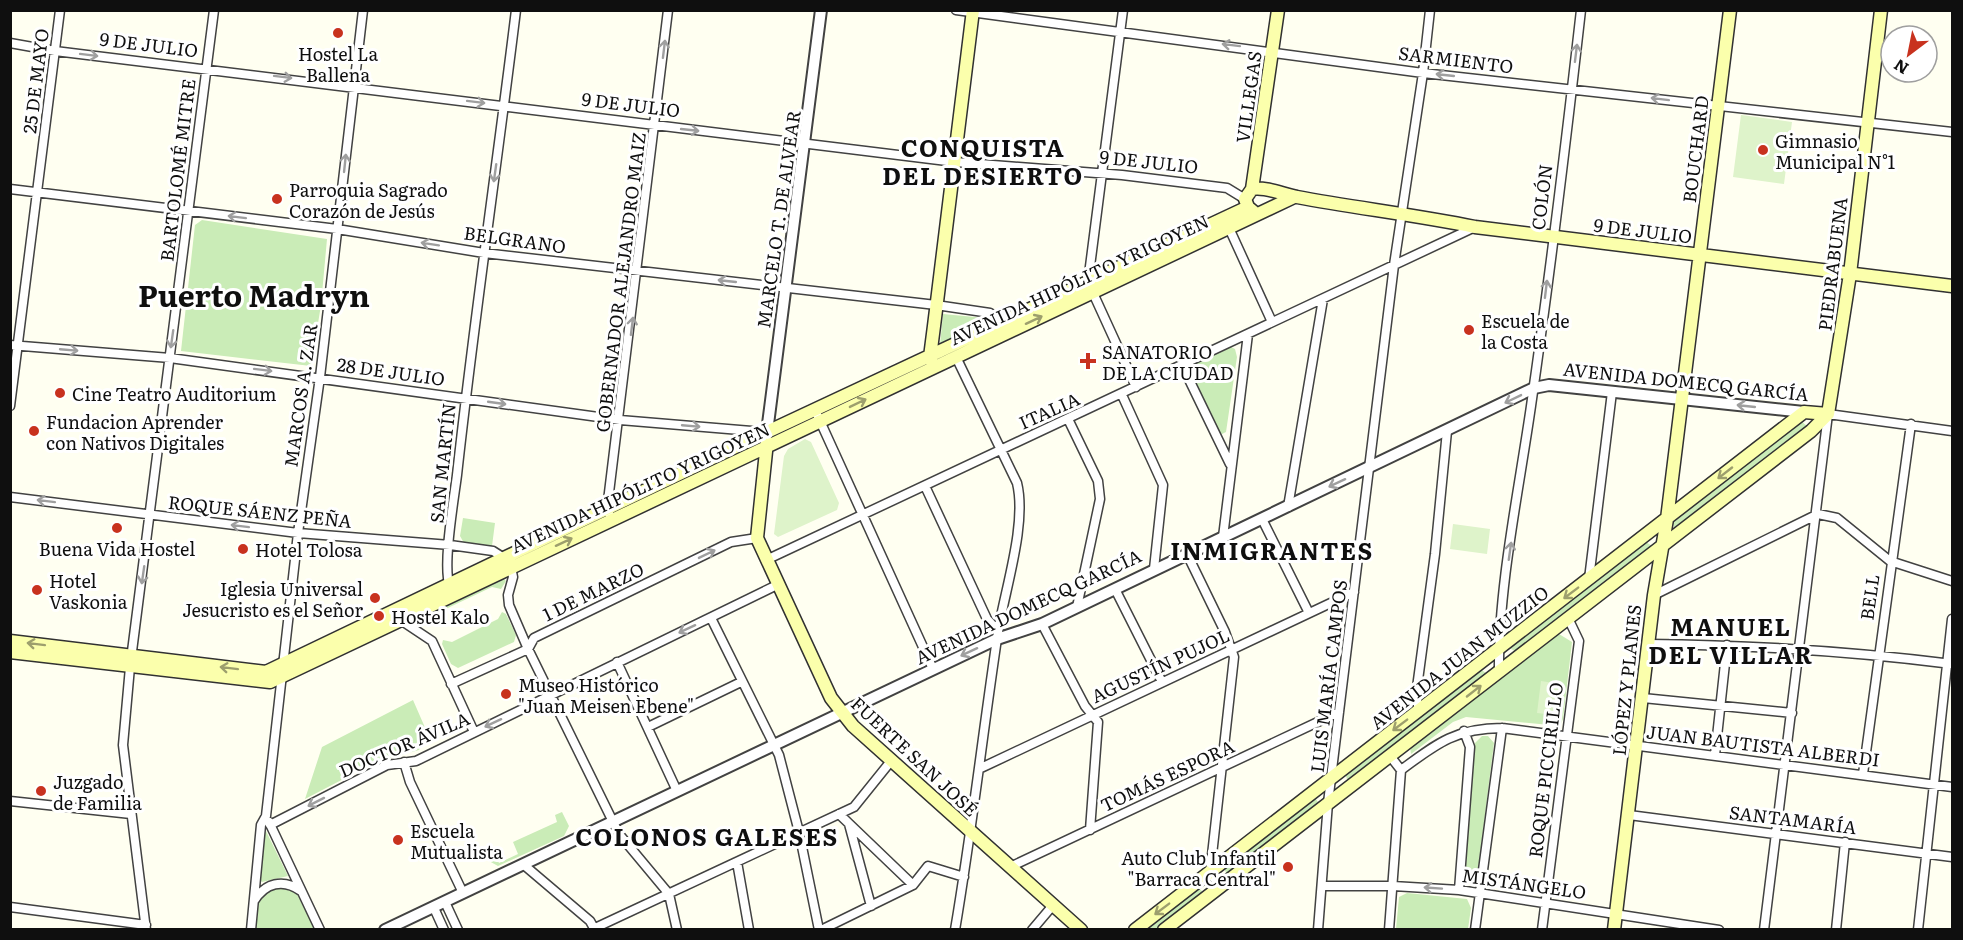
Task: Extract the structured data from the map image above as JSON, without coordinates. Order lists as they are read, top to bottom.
{
  "streets": {
    "main road": [
      "9 DE JULIO",
      "VILLEGAS",
      "BOUCHARD",
      "PIEDRABUENA",
      "AVENIDA HIPÓLITO YRIGOYEN",
      "AVENIDA DOMECQ GARCÍA",
      "AVENIDA JUAN MUZZIO",
      "LÓPEZ Y PLANES",
      "FUERTE SAN JOSÉ"
    ],
    "street": [
      "SARMIENTO",
      "25 DE MAYO",
      "BARTOLOMÉ MITRE",
      "COLÓN",
      "MARCELO T. DE ALVEAR",
      "BELGRANO",
      "GOBERNADOR ALEJANDRO MAIZ",
      "28 DE JULIO",
      "MARCOS A. ZAR",
      "ITALIA",
      "SAN MARTÍN",
      "ROQUE SÁENZ PEÑA",
      "1 DE MARZO",
      "BELL",
      "AGUSTÍN PUJOL",
      "LUIS MARÍA CAMPOS",
      "DOCTOR ÁVILA",
      "JUAN BAUTISTA ALBERDI",
      "ROQUE PICCIRILLO",
      "TOMÁS ESPORA",
      "SANTAMARÍA",
      "MISTÁNGELO"
    ]
  },
  "crossings": [
    ["9 DE JULIO", "25 DE MAYO"],
    ["9 DE JULIO", "VILLEGAS"],
    ["9 DE JULIO", "BOUCHARD"],
    ["9 DE JULIO", "BARTOLOMÉ MITRE"],
    ["9 DE JULIO", "COLÓN"],
    ["9 DE JULIO", "MARCELO T. DE ALVEAR"],
    ["9 DE JULIO", "PIEDRABUENA"],
    ["9 DE JULIO", "AVENIDA HIPÓLITO YRIGOYEN"],
    ["9 DE JULIO", "GOBERNADOR ALEJANDRO MAIZ"],
    ["9 DE JULIO", "MARCOS A. ZAR"],
    ["9 DE JULIO", "ITALIA"],
    ["9 DE JULIO", "SAN MARTÍN"],
    ["9 DE JULIO", "LUIS MARÍA CAMPOS"],
    ["SARMIENTO", "VILLEGAS"],
    ["SARMIENTO", "BOUCHARD"],
    ["SARMIENTO", "COLÓN"],
    ["SARMIENTO", "PIEDRABUENA"],
    ["SARMIENTO", "LUIS MARÍA CAMPOS"],
    ["25 DE MAYO", "BELGRANO"],
    ["25 DE MAYO", "28 DE JULIO"],
    ["VILLEGAS", "AVENIDA HIPÓLITO YRIGOYEN"],
    ["BOUCHARD", "AVENIDA DOMECQ GARCÍA"],
    ["BOUCHARD", "LÓPEZ Y PLANES"],
    ["BARTOLOMÉ MITRE", "BELGRANO"],
    ["BARTOLOMÉ MITRE", "AVENIDA HIPÓLITO YRIGOYEN"],
    ["BARTOLOMÉ MITRE", "28 DE JULIO"],
    ["BARTOLOMÉ MITRE", "ROQUE SÁENZ PEÑA"],
    ["COLÓN", "AVENIDA DOMECQ GARCÍA"],
    ["COLÓN", "AVENIDA JUAN MUZZIO"],
    ["MARCELO T. DE ALVEAR", "BELGRANO"],
    ["MARCELO T. DE ALVEAR", "AVENIDA HIPÓLITO YRIGOYEN"],
    ["MARCELO T. DE ALVEAR", "28 DE JULIO"],
    ["MARCELO T. DE ALVEAR", "FUERTE SAN JOSÉ"],
    ["BELGRANO", "AVENIDA HIPÓLITO YRIGOYEN"],
    ["BELGRANO", "GOBERNADOR ALEJANDRO MAIZ"],
    ["BELGRANO", "MARCOS A. ZAR"],
    ["BELGRANO", "SAN MARTÍN"],
    ["PIEDRABUENA", "AVENIDA DOMECQ GARCÍA"],
    ["PIEDRABUENA", "AVENIDA JUAN MUZZIO"],
    ["AVENIDA HIPÓLITO YRIGOYEN", "GOBERNADOR ALEJANDRO MAIZ"],
    ["AVENIDA HIPÓLITO YRIGOYEN", "28 DE JULIO"],
    ["AVENIDA HIPÓLITO YRIGOYEN", "MARCOS A. ZAR"],
    ["AVENIDA HIPÓLITO YRIGOYEN", "SAN MARTÍN"],
    ["AVENIDA HIPÓLITO YRIGOYEN", "ROQUE SÁENZ PEÑA"],
    ["AVENIDA HIPÓLITO YRIGOYEN", "FUERTE SAN JOSÉ"],
    ["GOBERNADOR ALEJANDRO MAIZ", "28 DE JULIO"],
    ["28 DE JULIO", "MARCOS A. ZAR"],
    ["28 DE JULIO", "SAN MARTÍN"],
    ["28 DE JULIO", "FUERTE SAN JOSÉ"],
    ["AVENIDA DOMECQ GARCÍA", "BELL"],
    ["AVENIDA DOMECQ GARCÍA", "AVENIDA JUAN MUZZIO"],
    ["AVENIDA DOMECQ GARCÍA", "LUIS MARÍA CAMPOS"],
    ["AVENIDA DOMECQ GARCÍA", "LÓPEZ Y PLANES"],
    ["AVENIDA DOMECQ GARCÍA", "FUERTE SAN JOSÉ"],
    ["MARCOS A. ZAR", "ROQUE SÁENZ PEÑA"],
    ["MARCOS A. ZAR", "DOCTOR ÁVILA"],
    ["ITALIA", "LUIS MARÍA CAMPOS"],
    ["ITALIA", "FUERTE SAN JOSÉ"],
    ["SAN MARTÍN", "ROQUE SÁENZ PEÑA"],
    ["1 DE MARZO", "FUERTE SAN JOSÉ"],
    ["BELL", "JUAN BAUTISTA ALBERDI"],
    ["AVENIDA JUAN MUZZIO", "LUIS MARÍA CAMPOS"],
    ["AVENIDA JUAN MUZZIO", "LÓPEZ Y PLANES"],
    ["AVENIDA JUAN MUZZIO", "ROQUE PICCIRILLO"],
    ["AGUSTÍN PUJOL", "LUIS MARÍA CAMPOS"],
    ["LUIS MARÍA CAMPOS", "TOMÁS ESPORA"],
    ["LUIS MARÍA CAMPOS", "MISTÁNGELO"],
    ["LÓPEZ Y PLANES", "JUAN BAUTISTA ALBERDI"],
    ["LÓPEZ Y PLANES", "SANTAMARÍA"],
    ["LÓPEZ Y PLANES", "MISTÁNGELO"],
    ["DOCTOR ÁVILA", "FUERTE SAN JOSÉ"],
    ["JUAN BAUTISTA ALBERDI", "ROQUE PICCIRILLO"],
    ["FUERTE SAN JOSÉ", "TOMÁS ESPORA"],
    ["ROQUE PICCIRILLO", "MISTÁNGELO"]
  ],
  "one_way": [
    "SARMIENTO",
    "COLÓN",
    "BELGRANO",
    "GOBERNADOR ALEJANDRO MAIZ",
    "28 DE JULIO",
    "ROQUE SÁENZ PEÑA",
    "1 DE MARZO"
  ],
  "districts": [
    "CONQUISTA DEL DESIERTO",
    "Puerto Madryn",
    "INMIGRANTES",
    "MANUEL DEL VILLAR",
    "COLONOS GALESES"
  ],
  "places": {
    "other": [
      "Hostel La Ballena",
      "Gimnasio Municipal N°1",
      "Parroquia Sagrado Corazón de Jesús",
      "Escuela de la Costa",
      "Cine Teatro Auditorium",
      "Fundacion Aprender con Nativos Digitales",
      "Buena Vida Hostel",
      "Hotel Tolosa",
      "Hotel Vaskonia",
      "Iglesia Universal Jesucristo es el Señor",
      "Hostel Kalo",
      "Museo Histórico \"Juan Meisen Ebene\"",
      "Juzgado de Familia",
      "Escuela Mutualista",
      "Auto Club Infantil \"Barraca Central\""
    ],
    "health": ["SANATORIO DE LA CIUDAD"]
  },
  "north": "bottom left"
}
